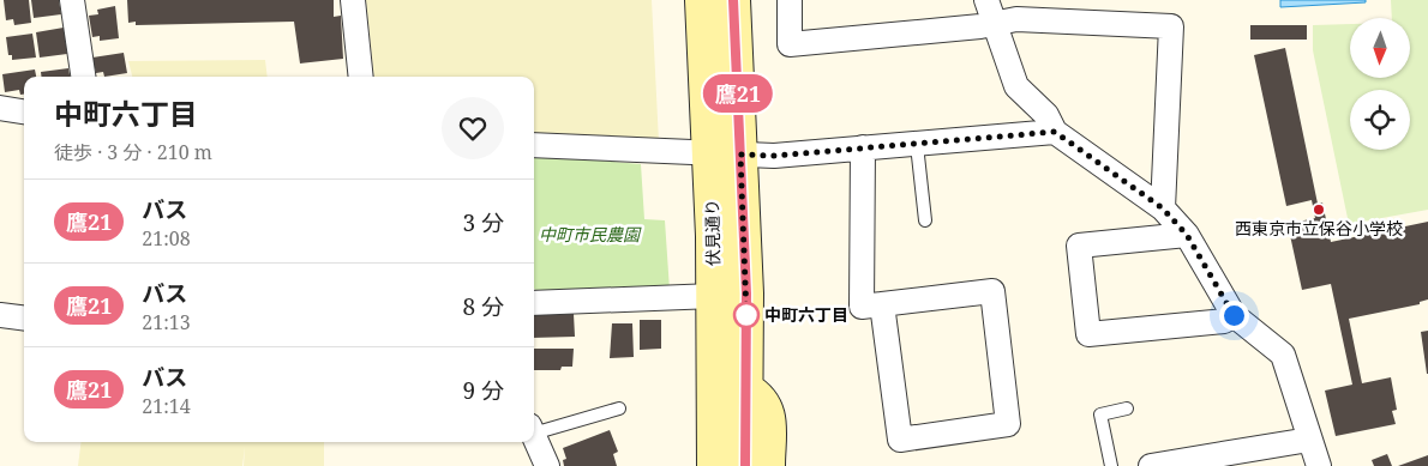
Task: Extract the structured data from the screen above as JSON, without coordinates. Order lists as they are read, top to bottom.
{
  "streets": {
    "main road": ["伏見通り"]
  },
  "parks": ["中町市民農園"],
  "places": ["西東京市立保谷小学校", "中町六丁目"],
  "lines": ["bus line 鷹21"],
  "north": "bottom",
  "page": {
    "on_map": "鷹21",
    "heading": ["中町六丁目", "徒歩 · 3 分 · 210 m"],
    "list": [
      {
        "mark": "鷹21",
        "name": "バス",
        "note": "21:08",
        "value": "3 分"
      },
      {
        "mark": "鷹21",
        "name": "バス",
        "note": "21:13",
        "value": "8 分"
      },
      {
        "mark": "鷹21",
        "name": "バス",
        "note": "21:14",
        "value": "9 分"
      }
    ]
  }
}
